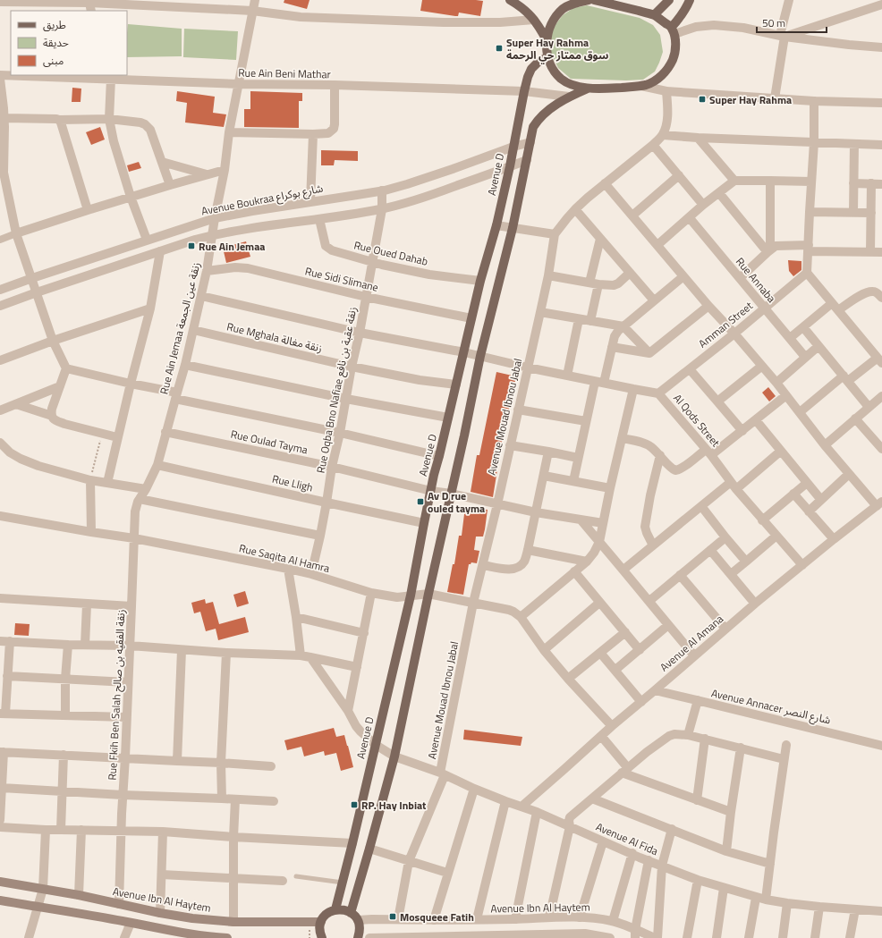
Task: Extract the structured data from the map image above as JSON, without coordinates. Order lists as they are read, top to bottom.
{
  "streets": {
    "main road": ["Avenue D", "Avenue Ibn Al Haytem"],
    "street": [
      "Rue Ain Beni Mathar",
      "Avenue Boukraa شارع بوكراع",
      "Rue Oued Dahab",
      "Rue Sidi Slimane",
      "Rue Annaba",
      "Amman Street",
      "Rue Ain Jemaa زنقة عين الجمعة",
      "Rue Mghala زنقة مغالة",
      "Rue Oqba Bno Nafiae زنقة عقبة بن نافع",
      "Avenue Mouad Ibnou Jabal",
      "Al Qods Street",
      "Rue Oulad Tayma",
      "Rue Lligh",
      "Rue Saqita Al Hamra",
      "Avenue Al Amana",
      "Rue Fkih Ben Salah زنقة الفقيه بن صالح",
      "Avenue Annacer شارع النصر",
      "Avenue Al Fida"
    ]
  },
  "crossings": [
    ["Rue Ain Beni Mathar", "Avenue D"],
    ["Rue Ain Beni Mathar", "Rue Ain Jemaa زنقة عين الجمعة"],
    ["Avenue D", "Avenue Boukraa شارع بوكراع"],
    ["Avenue D", "Rue Oued Dahab"],
    ["Avenue D", "Rue Sidi Slimane"],
    ["Avenue D", "Rue Mghala زنقة مغالة"],
    ["Avenue D", "Al Qods Street"],
    ["Avenue D", "Rue Oulad Tayma"],
    ["Avenue D", "Rue Lligh"],
    ["Avenue D", "Rue Saqita Al Hamra"],
    ["Avenue D", "Avenue Al Fida"],
    ["Avenue Boukraa شارع بوكراع", "Rue Ain Jemaa زنقة عين الجمعة"],
    ["Avenue Boukraa شارع بوكراع", "Rue Oqba Bno Nafiae زنقة عقبة بن نافع"],
    ["Rue Oued Dahab", "Rue Oqba Bno Nafiae زنقة عقبة بن نافع"],
    ["Rue Sidi Slimane", "Rue Ain Jemaa زنقة عين الجمعة"],
    ["Rue Sidi Slimane", "Rue Oqba Bno Nafiae زنقة عقبة بن نافع"],
    ["Rue Annaba", "Amman Street"],
    ["Amman Street", "Al Qods Street"],
    ["Rue Ain Jemaa زنقة عين الجمعة", "Rue Mghala زنقة مغالة"],
    ["Rue Ain Jemaa زنقة عين الجمعة", "Al Qods Street"],
    ["Rue Ain Jemaa زنقة عين الجمعة", "Rue Oulad Tayma"],
    ["Rue Ain Jemaa زنقة عين الجمعة", "Rue Lligh"],
    ["Rue Ain Jemaa زنقة عين الجمعة", "Rue Fkih Ben Salah زنقة الفقيه بن صالح"],
    ["Rue Mghala زنقة مغالة", "Rue Oqba Bno Nafiae زنقة عقبة بن نافع"],
    ["Rue Oqba Bno Nafiae زنقة عقبة بن نافع", "Al Qods Street"],
    ["Rue Oqba Bno Nafiae زنقة عقبة بن نافع", "Rue Oulad Tayma"],
    ["Rue Oqba Bno Nafiae زنقة عقبة بن نافع", "Rue Lligh"],
    ["Rue Oqba Bno Nafiae زنقة عقبة بن نافع", "Rue Saqita Al Hamra"],
    ["Avenue Mouad Ibnou Jabal", "Al Qods Street"],
    ["Avenue Mouad Ibnou Jabal", "Rue Oulad Tayma"],
    ["Avenue Mouad Ibnou Jabal", "Rue Saqita Al Hamra"],
    ["Avenue Mouad Ibnou Jabal", "Avenue Al Fida"],
    ["Avenue Mouad Ibnou Jabal", "Avenue Ibn Al Haytem"],
    ["Al Qods Street", "Avenue Al Amana"],
    ["Rue Saqita Al Hamra", "Rue Fkih Ben Salah زنقة الفقيه بن صالح"],
    ["Avenue Al Amana", "Avenue Annacer شارع النصر"],
    ["Avenue Al Amana", "Avenue Al Fida"],
    ["Rue Fkih Ben Salah زنقة الفقيه بن صالح", "Avenue Ibn Al Haytem"]
  ],
  "places": {
    "transit": [
      "Super Hay Rahma سوق ممتاز حي الرحمة",
      "Super Hay Rahma",
      "Rue Ain Jemaa",
      "Av D rue ouled tayma",
      "RP. Hay Inbiat",
      "Mosqueee Fatih"
    ]
  },
  "legend": ["طريق", "حديقة", "مبنى"],
  "scale_bar": "50 m"
}
